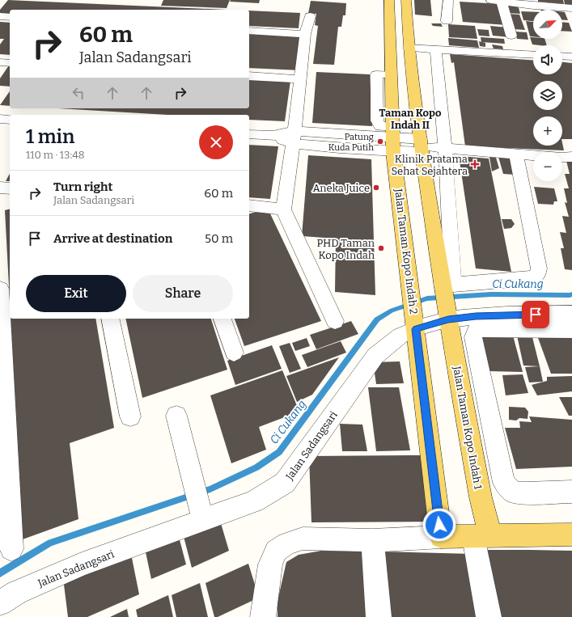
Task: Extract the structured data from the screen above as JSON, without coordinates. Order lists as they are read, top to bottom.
{
  "streets": {
    "main road": ["Jalan Taman Kopo Indah 2", "Jalan Taman Kopo Indah 1"],
    "street": ["Jalan Sadangsari"]
  },
  "crossings": [
    ["Jalan Taman Kopo Indah 2", "Jalan Sadangsari"],
    ["Jalan Taman Kopo Indah 1", "Jalan Sadangsari"]
  ],
  "districts": ["Taman Kopo Indah II"],
  "water": ["Ci Cukang"],
  "places": {
    "other": ["Patung Kuda Putih", "Aneka Juice", "PHD Taman Kopo Indah"],
    "health": ["Klinik Pratama Sehat Sejahtera"]
  },
  "north": "top right",
  "page": {
    "map_buttons": ["+", "−"],
    "turn": ["60 m", "Jalan Sadangsari"],
    "heading": ["1 min", "110 m · 13:48"],
    "list": [
      {
        "name": "Turn right",
        "note": "Jalan Sadangsari",
        "value": "60 m"
      },
      {
        "name": "Arrive at destination",
        "value": "50 m"
      }
    ],
    "buttons": ["Exit", "Share"]
  }
}
